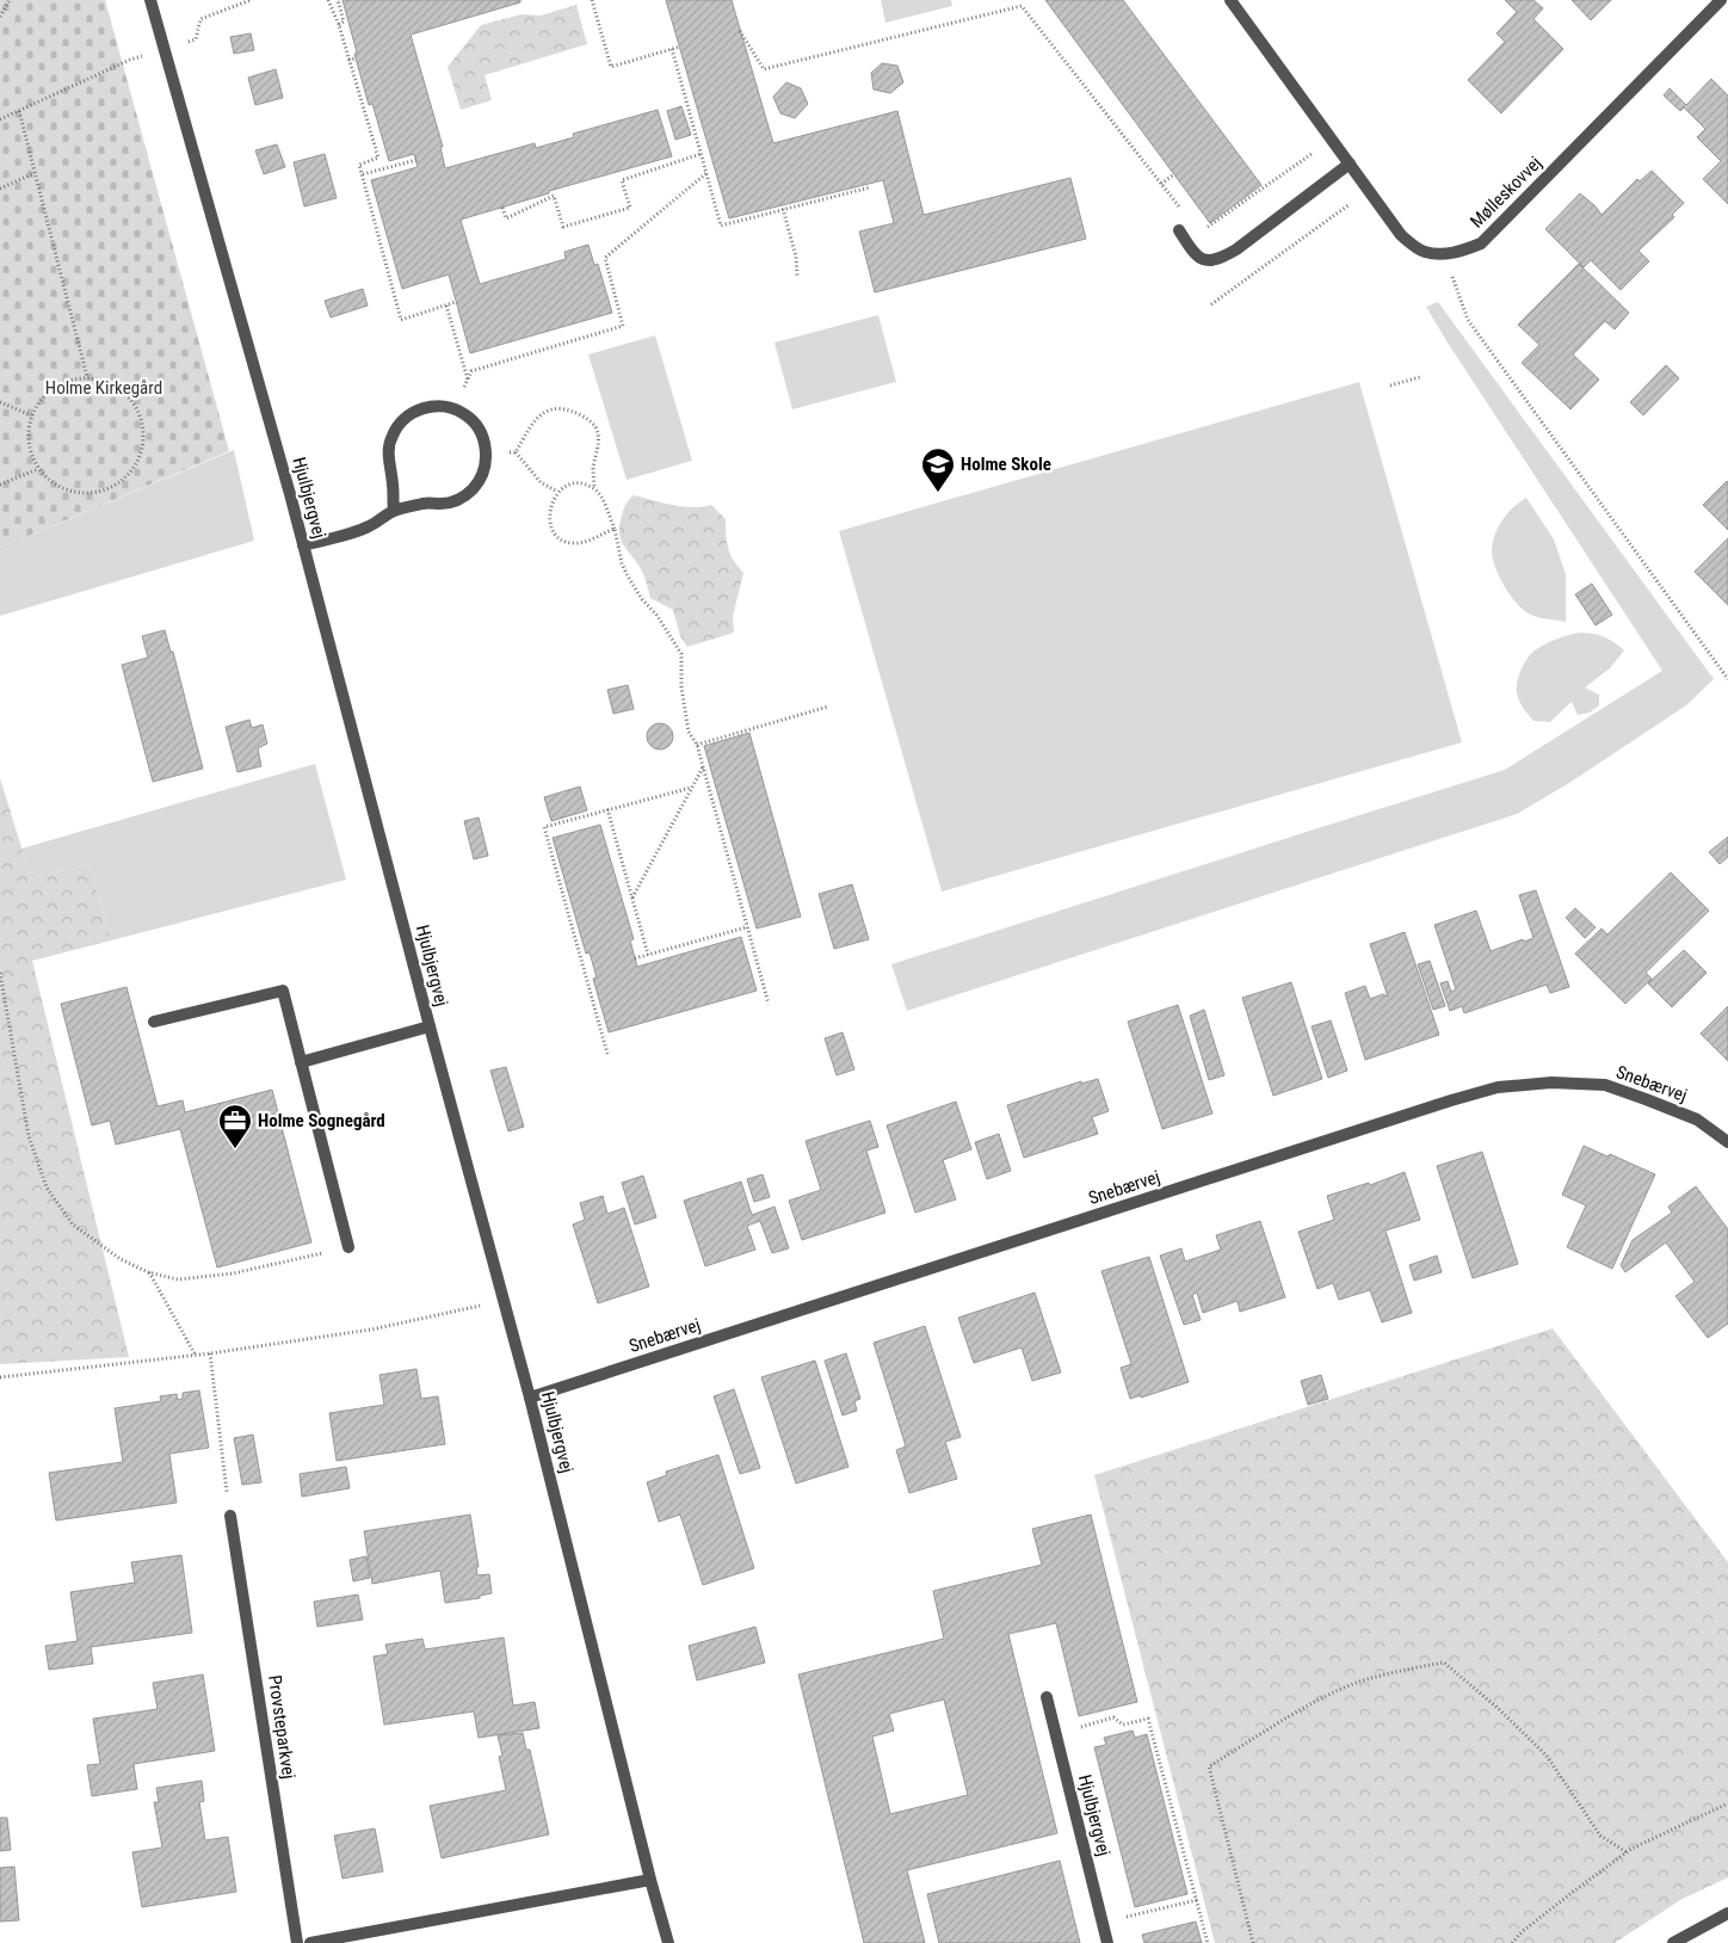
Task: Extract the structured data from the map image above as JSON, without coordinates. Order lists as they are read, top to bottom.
{
  "streets": {
    "street": [
      "Mølleskovvej",
      "Hjulbjergvej",
      "Snebærvej",
      "Provsteparkvej"
    ]
  },
  "crossings": [
    ["Hjulbjergvej", "Snebærvej"]
  ],
  "parks": ["Holme Kirkegård"],
  "places": {
    "school or university": ["Holme Skole"],
    "office": ["Holme Sognegård"]
  }
}
